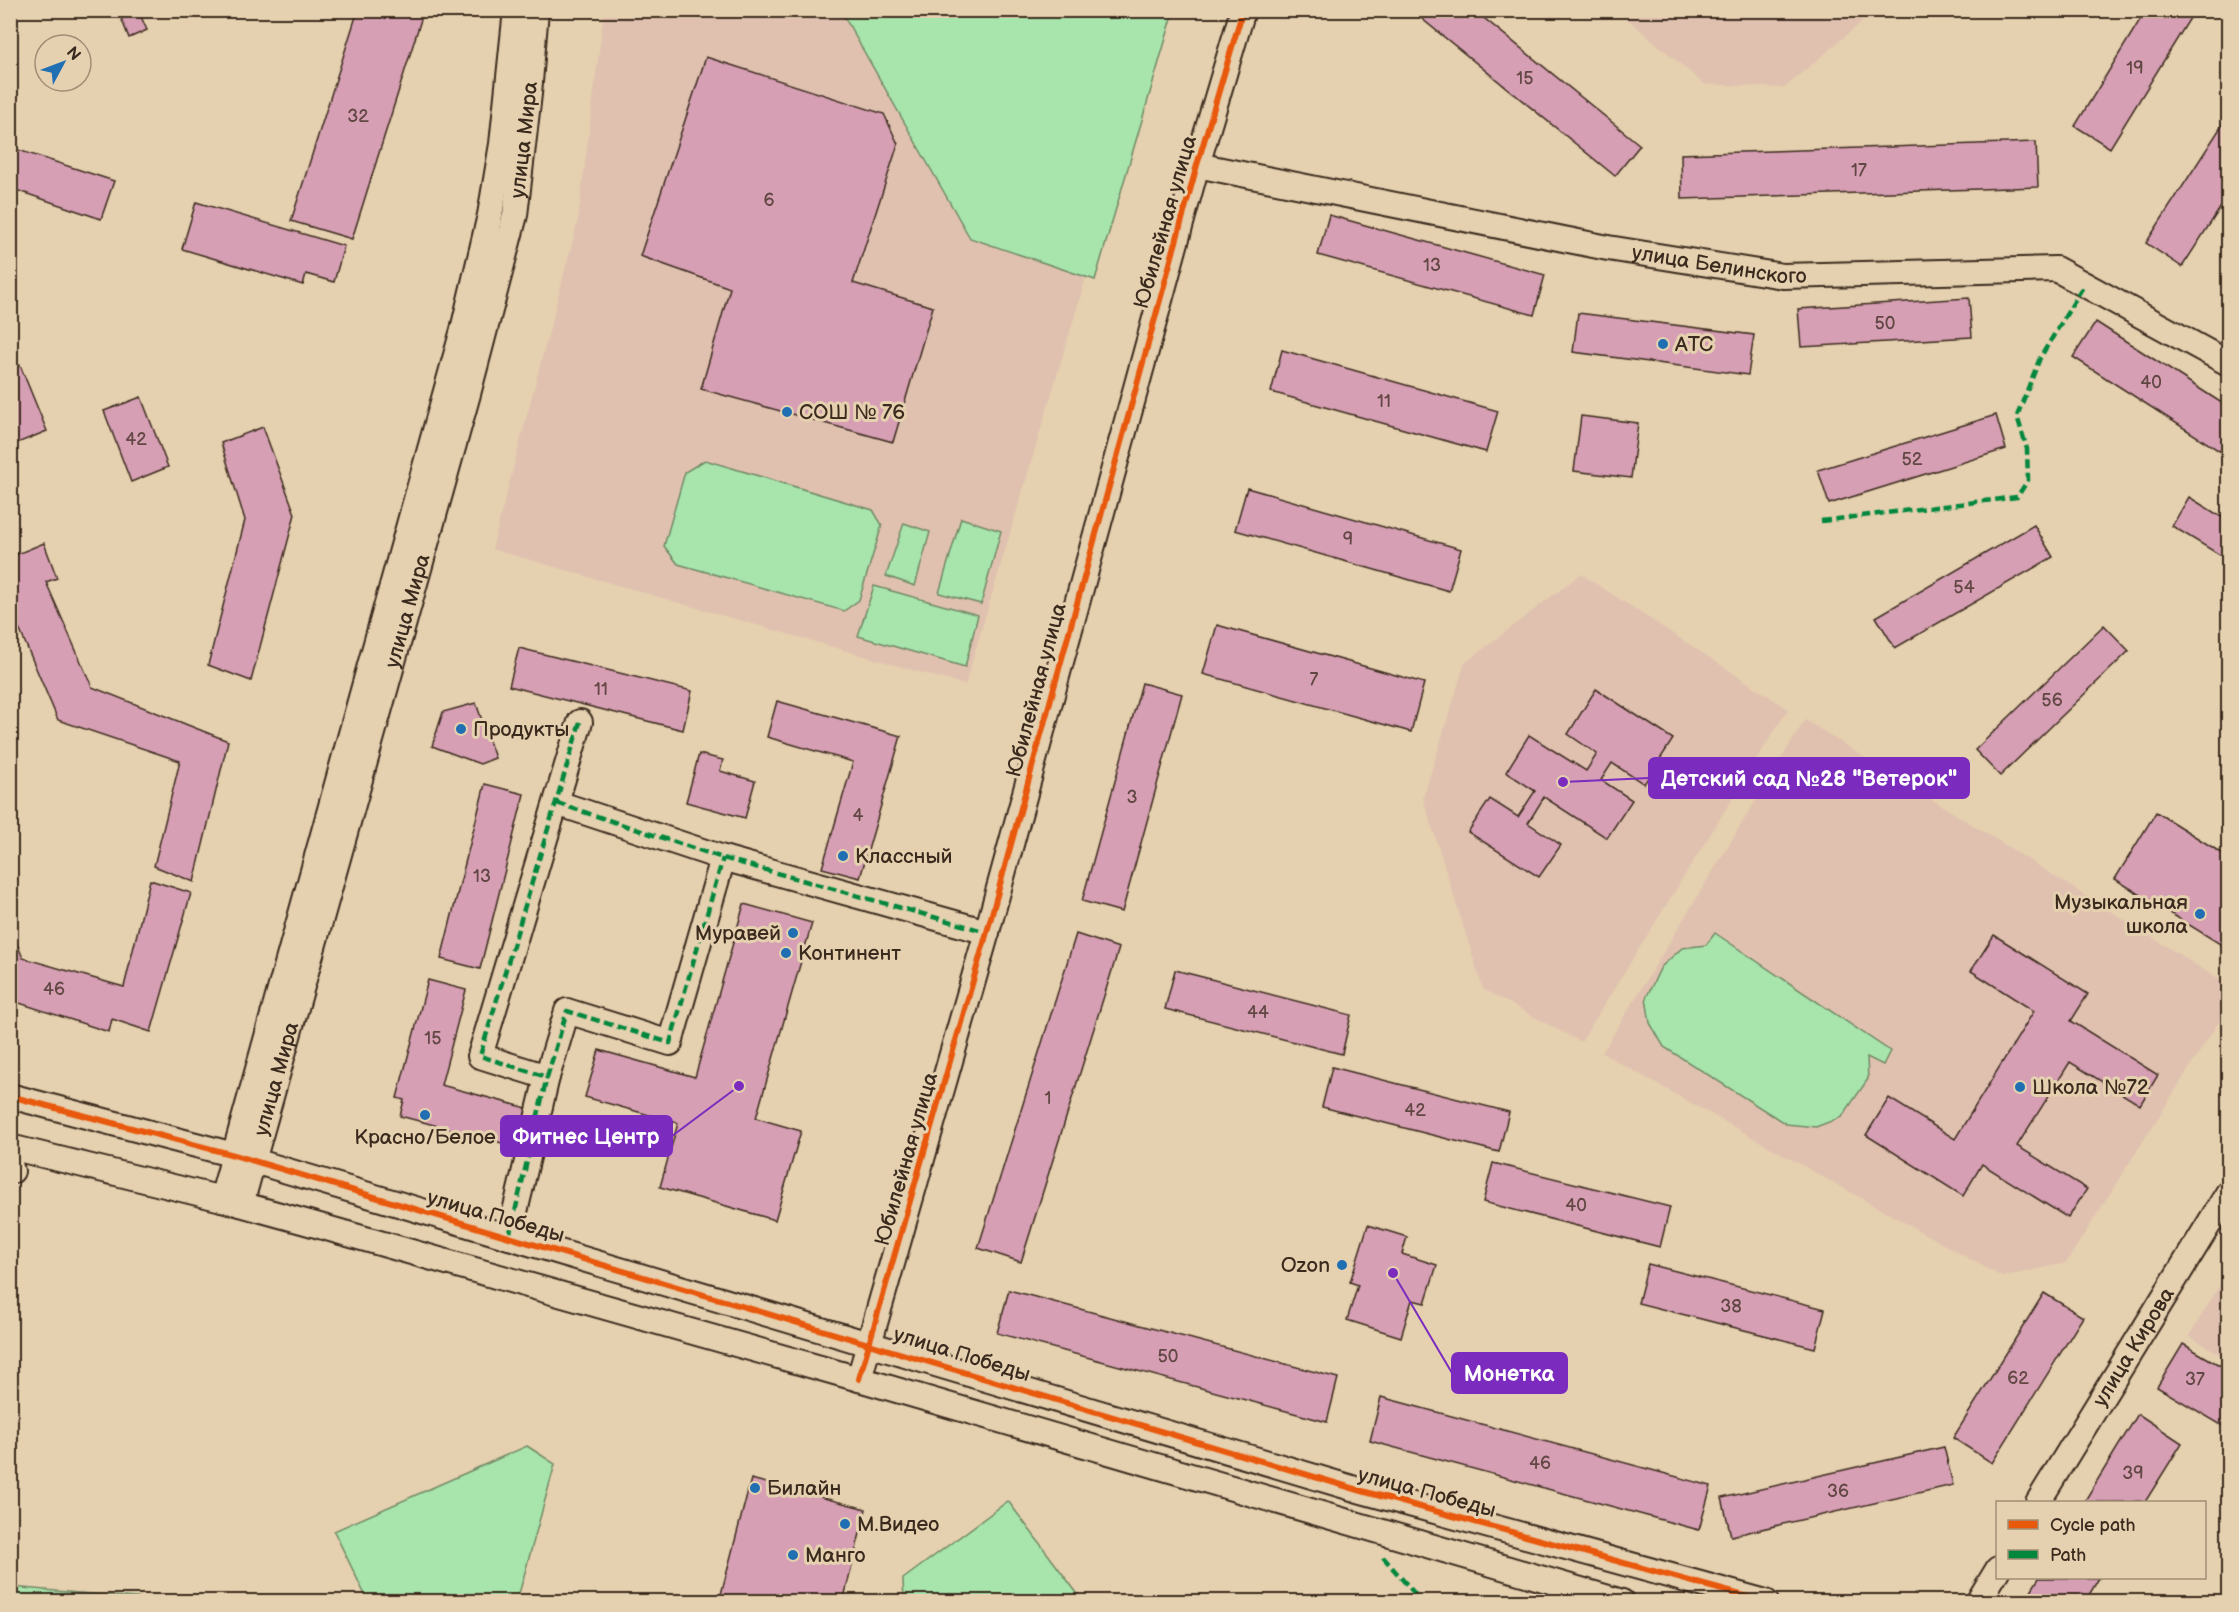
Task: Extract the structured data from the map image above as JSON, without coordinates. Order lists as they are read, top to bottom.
{
  "streets": {
    "street": [
      "улица Мира",
      "Юбилейная улица",
      "улица Белинского",
      "улица Победы",
      "улица Кирова"
    ]
  },
  "crossings": [
    ["улица Мира", "улица Победы"],
    ["Юбилейная улица", "улица Белинского"],
    ["Юбилейная улица", "улица Победы"]
  ],
  "places": [
    "АТС",
    "СОШ № 76",
    "Продукты",
    "Детский сад №28 \"Ветерок\"",
    "Классный",
    "Музыкальная школа",
    "Муравей",
    "Континент",
    "Фитнес Центр",
    "Школа №72",
    "Красно/Белое",
    "Ozon",
    "Монетка",
    "Билайн",
    "М.Видео",
    "Манго"
  ],
  "house_numbers": [
    "19",
    "15",
    "32",
    "17",
    "6",
    "13",
    "50",
    "40",
    "11",
    "42",
    "52",
    "9",
    "54",
    "7",
    "11",
    "56",
    "3",
    "4",
    "13",
    "46",
    "44",
    "15",
    "1",
    "42",
    "40",
    "38",
    "50",
    "62",
    "37",
    "46",
    "39",
    "36"
  ],
  "legend": ["Cycle path", "Path"],
  "north": "top right"
}
